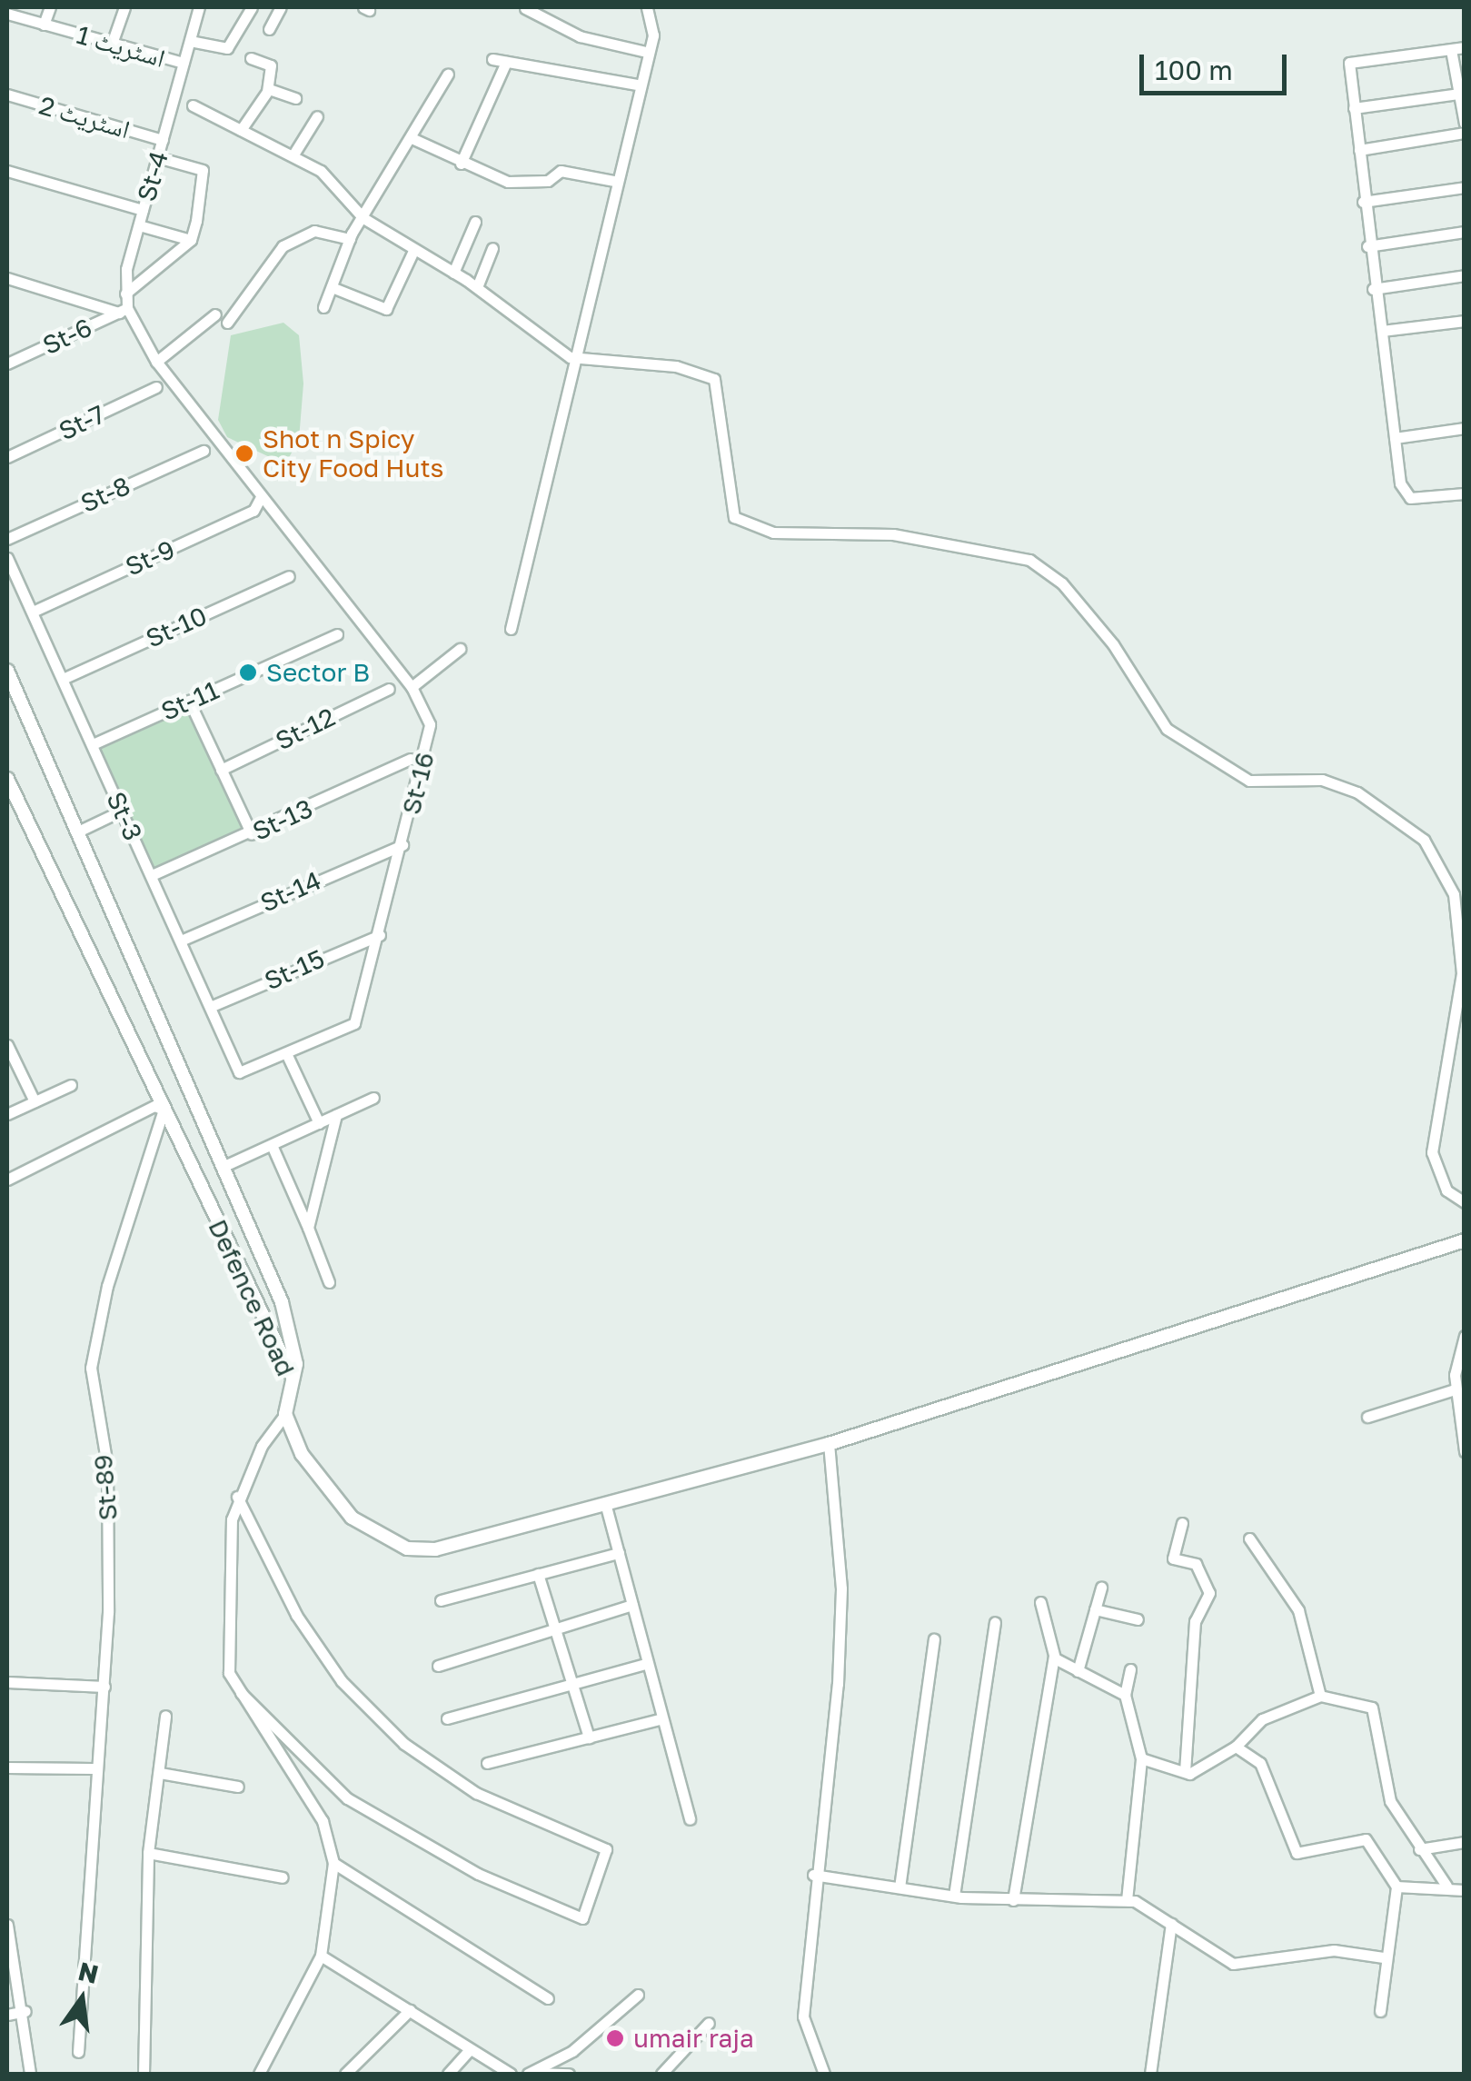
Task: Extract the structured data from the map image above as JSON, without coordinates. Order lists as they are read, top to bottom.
{
  "streets": {
    "street": [
      "اسٹریٹ 1",
      "اسٹریٹ 2",
      "St-4",
      "St-6",
      "St-7",
      "St-8",
      "St-9",
      "St-10",
      "St-11",
      "St-12",
      "St-16",
      "St-3",
      "St-13",
      "St-14",
      "St-15",
      "Defence Road",
      "St-89"
    ]
  },
  "crossings": [
    ["اسٹریٹ 1", "St-4"],
    ["اسٹریٹ 2", "St-4"],
    ["St-4", "St-16"],
    ["St-6", "St-16"],
    ["St-9", "St-16"],
    ["St-9", "St-3"],
    ["St-10", "St-3"],
    ["St-11", "St-3"],
    ["St-16", "St-3"],
    ["St-16", "St-14"],
    ["St-16", "St-15"],
    ["St-3", "St-13"],
    ["St-3", "St-14"],
    ["St-3", "St-15"],
    ["Defence Road", "St-89"]
  ],
  "places": ["Shot n Spicy City Food Huts", "Sector B", "umair raja"],
  "scale_bar": "100 m",
  "north": "top"
}
